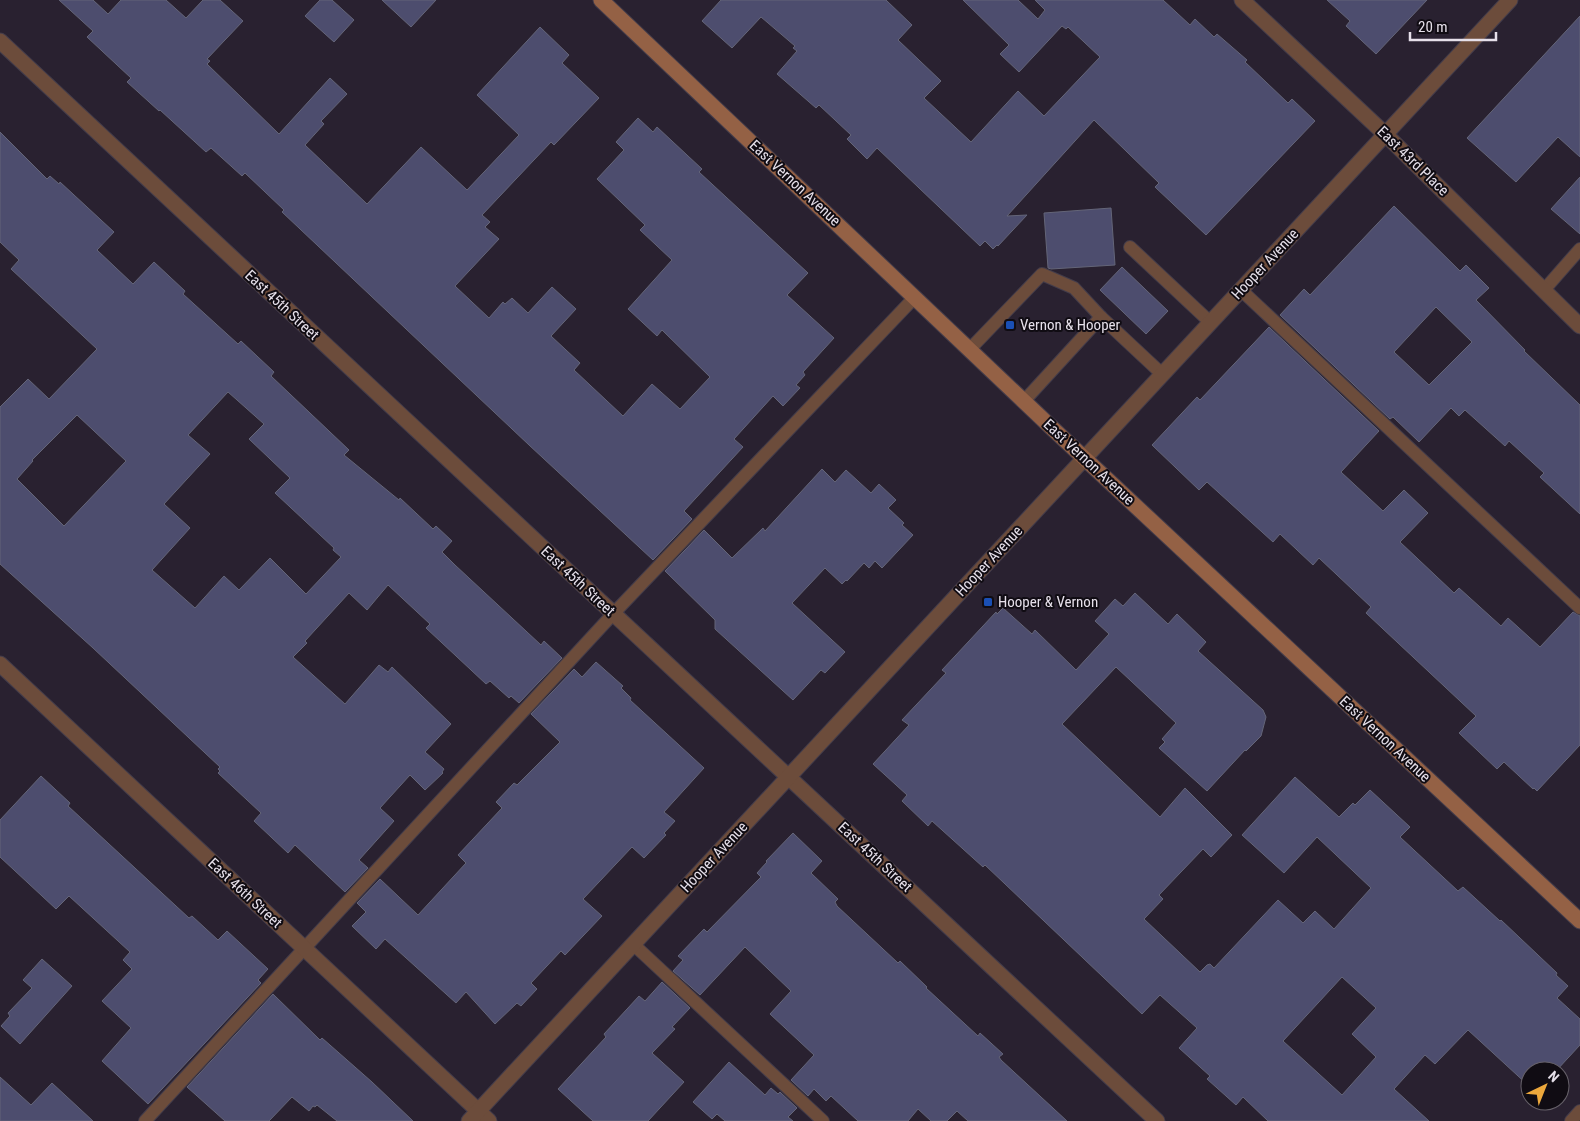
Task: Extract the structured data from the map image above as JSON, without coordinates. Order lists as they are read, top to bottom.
{
  "streets": {
    "main road": ["East Vernon Avenue"],
    "street": [
      "East 43rd Place",
      "Hooper Avenue",
      "East 45th Street",
      "East 46th Street"
    ]
  },
  "crossings": [
    ["East 43rd Place", "Hooper Avenue"],
    ["East Vernon Avenue", "Hooper Avenue"],
    ["Hooper Avenue", "East 45th Street"],
    ["Hooper Avenue", "East 46th Street"]
  ],
  "places": {
    "transit": ["Vernon & Hooper", "Hooper & Vernon"]
  },
  "scale_bar": "20 m",
  "north": "top right"
}
